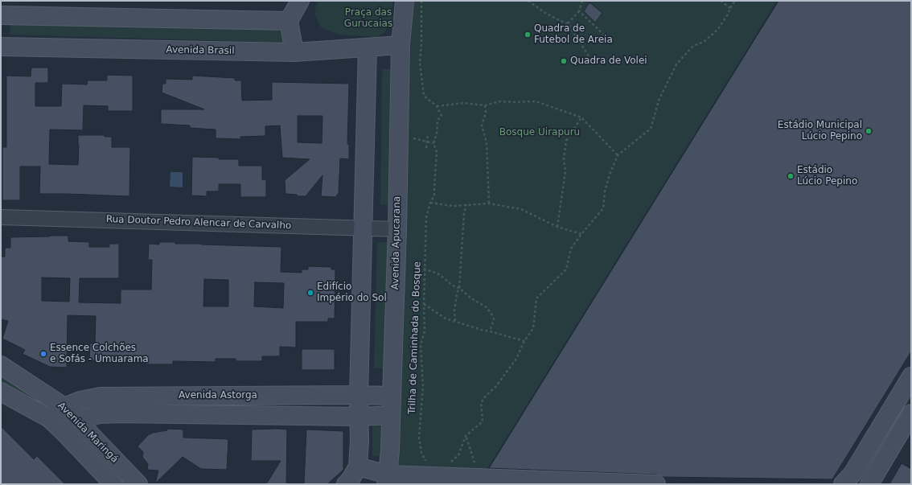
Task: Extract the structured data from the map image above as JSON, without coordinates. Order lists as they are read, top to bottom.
{
  "streets": {
    "street": [
      "Avenida Brasil",
      "Rua Doutor Pedro Alencar de Carvalho",
      "Avenida Apucarana",
      "Avenida Astorga",
      "Avenida Maringá"
    ],
    "path": ["Trilha de Caminhada do Bosque"]
  },
  "crossings": [
    ["Avenida Brasil", "Avenida Apucarana"],
    ["Rua Doutor Pedro Alencar de Carvalho", "Avenida Apucarana"],
    ["Avenida Apucarana", "Avenida Astorga"],
    ["Avenida Astorga", "Avenida Maringá"]
  ],
  "parks": ["Praça das Gurucaias", "Bosque Uirapuru"],
  "places": [
    "Quadra de Futebol de Areia",
    "Quadra de Volei",
    "Estádio Municipal Lúcio Pepino",
    "Estádio Lúcio Pepino",
    "Edifício Império do Sol",
    "Essence Colchões e Sofás - Umuarama"
  ]
}
